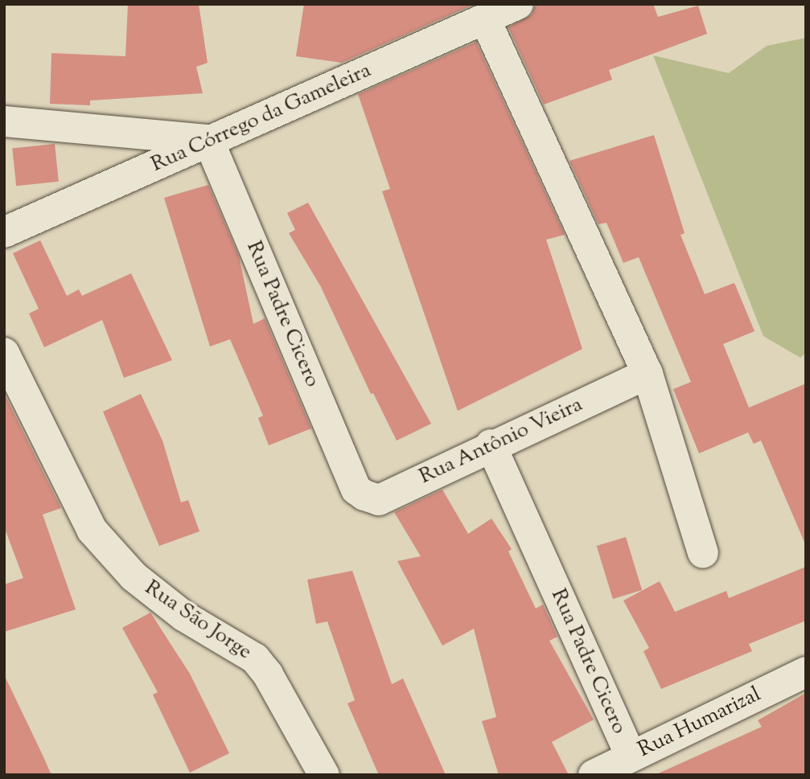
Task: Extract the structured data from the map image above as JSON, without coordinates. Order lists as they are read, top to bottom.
{
  "streets": {
    "street": [
      "Rua Córrego da Gameleira",
      "Rua Padre Cicero",
      "Rua Antônio Vieira",
      "Rua São Jorge",
      "Rua Humarizal"
    ]
  },
  "crossings": [
    ["Rua Córrego da Gameleira", "Rua Padre Cicero"],
    ["Rua Padre Cicero", "Rua Antônio Vieira"],
    ["Rua Padre Cicero", "Rua Humarizal"]
  ]
}
